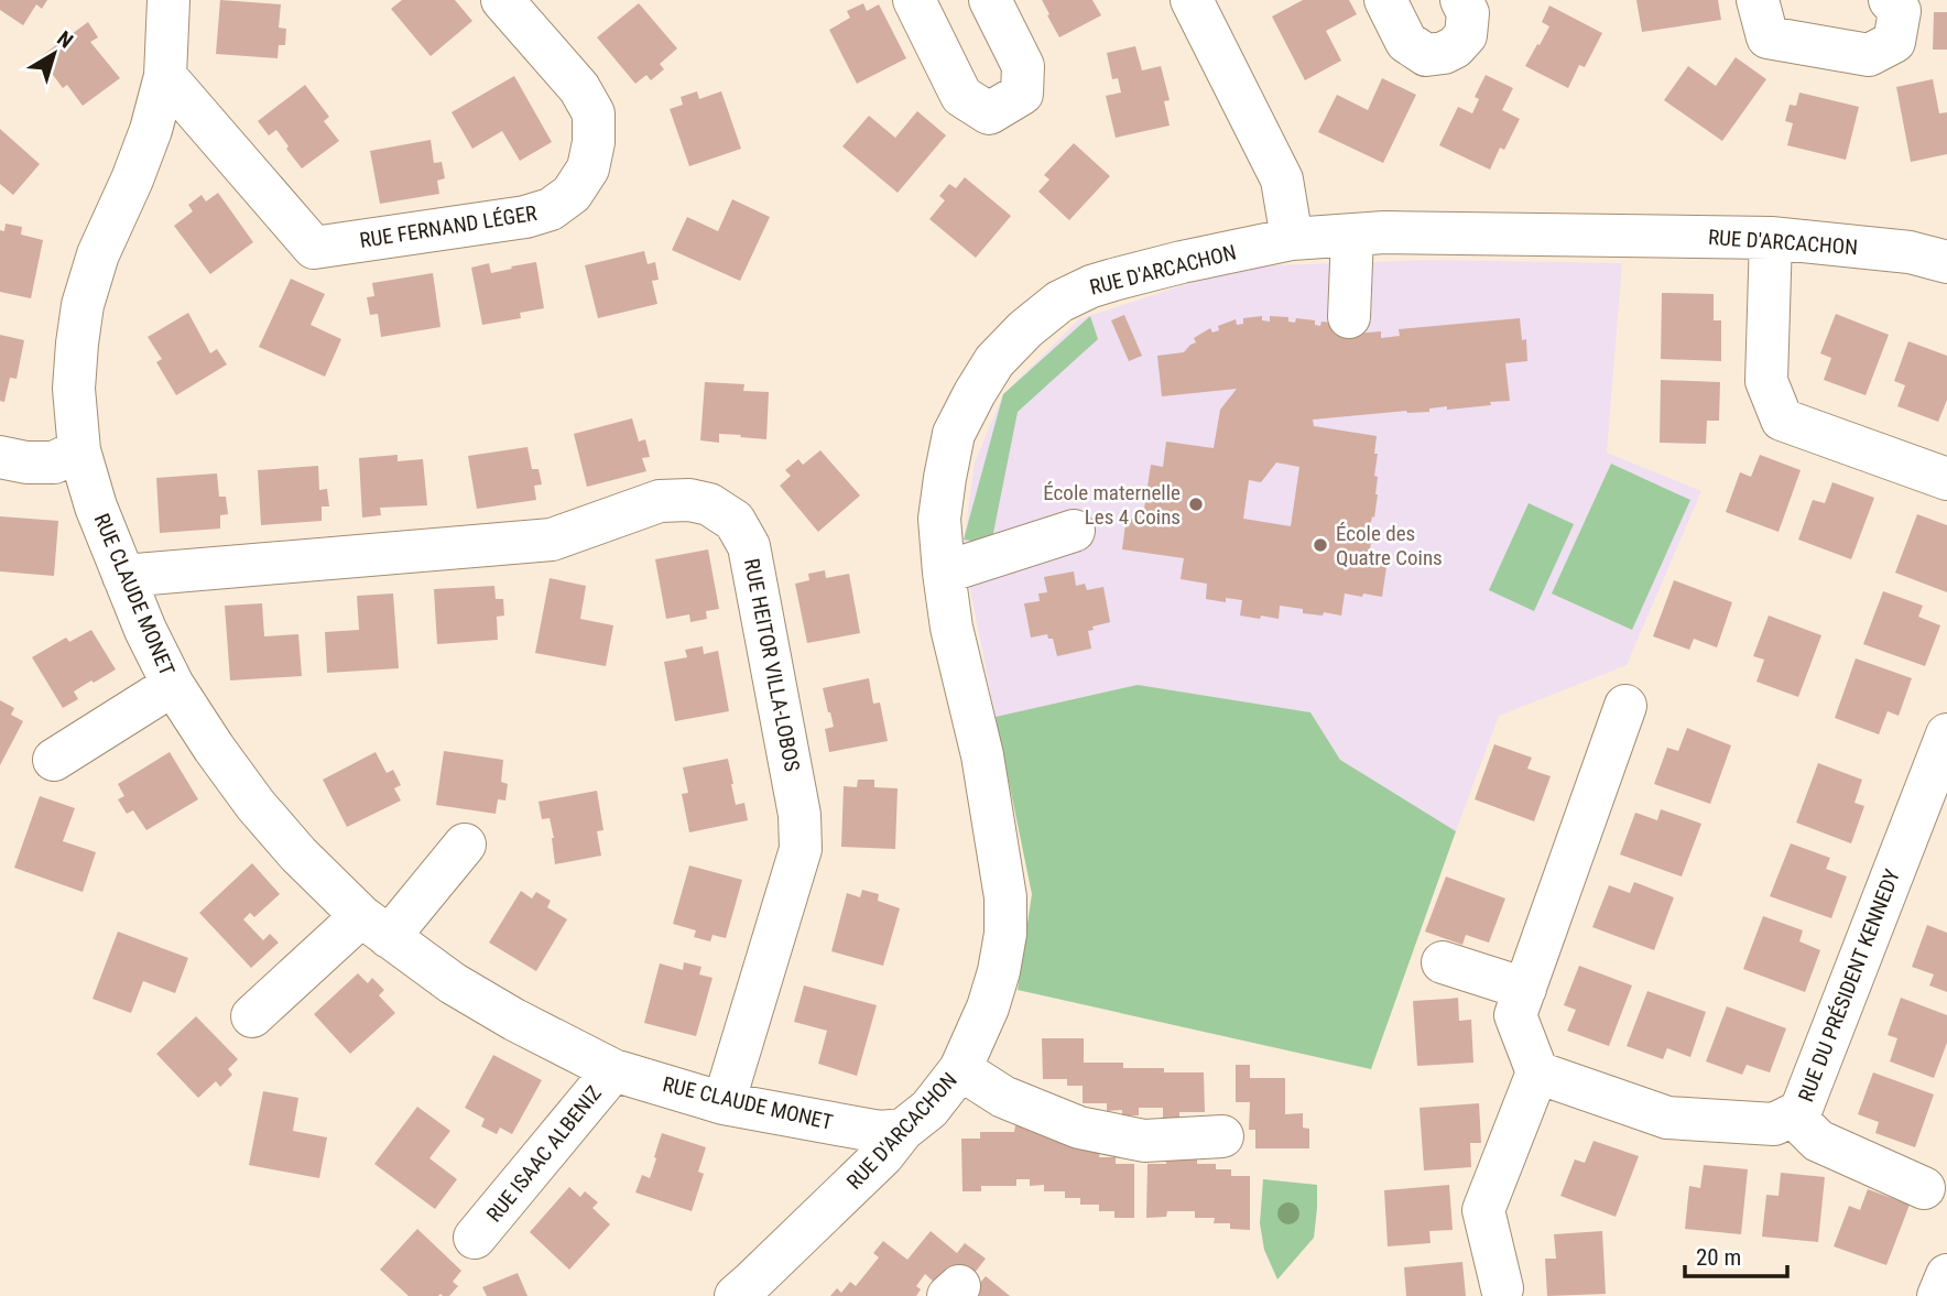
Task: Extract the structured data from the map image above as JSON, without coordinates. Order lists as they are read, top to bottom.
{
  "streets": {
    "street": [
      "RUE FERNAND LÉGER",
      "RUE D'ARCACHON",
      "RUE CLAUDE MONET",
      "RUE HEITOR VILLA-LOBOS",
      "RUE DU PRÉSIDENT KENNEDY",
      "RUE ISAAC ALBENIZ"
    ]
  },
  "crossings": [
    ["RUE FERNAND LÉGER", "RUE CLAUDE MONET"],
    ["RUE D'ARCACHON", "RUE CLAUDE MONET"],
    ["RUE CLAUDE MONET", "RUE HEITOR VILLA-LOBOS"],
    ["RUE CLAUDE MONET", "RUE ISAAC ALBENIZ"]
  ],
  "places": ["École maternelle Les 4 Coins", "École des Quatre Coins"],
  "scale_bar": "20 m",
  "north": "top right"
}
